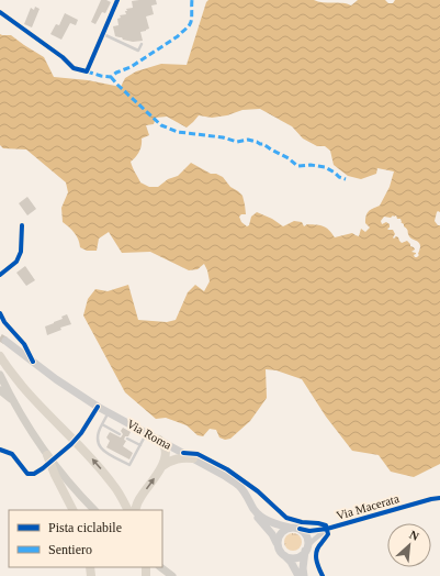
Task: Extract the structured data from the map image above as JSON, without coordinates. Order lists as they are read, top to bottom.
{
  "streets": {
    "main road": ["Via Roma"],
    "street": ["Via Macerata"]
  },
  "crossings": [
    ["Via Roma", "Via Macerata"]
  ],
  "legend": ["Pista ciclabile", "Sentiero"],
  "north": "top right"
}
